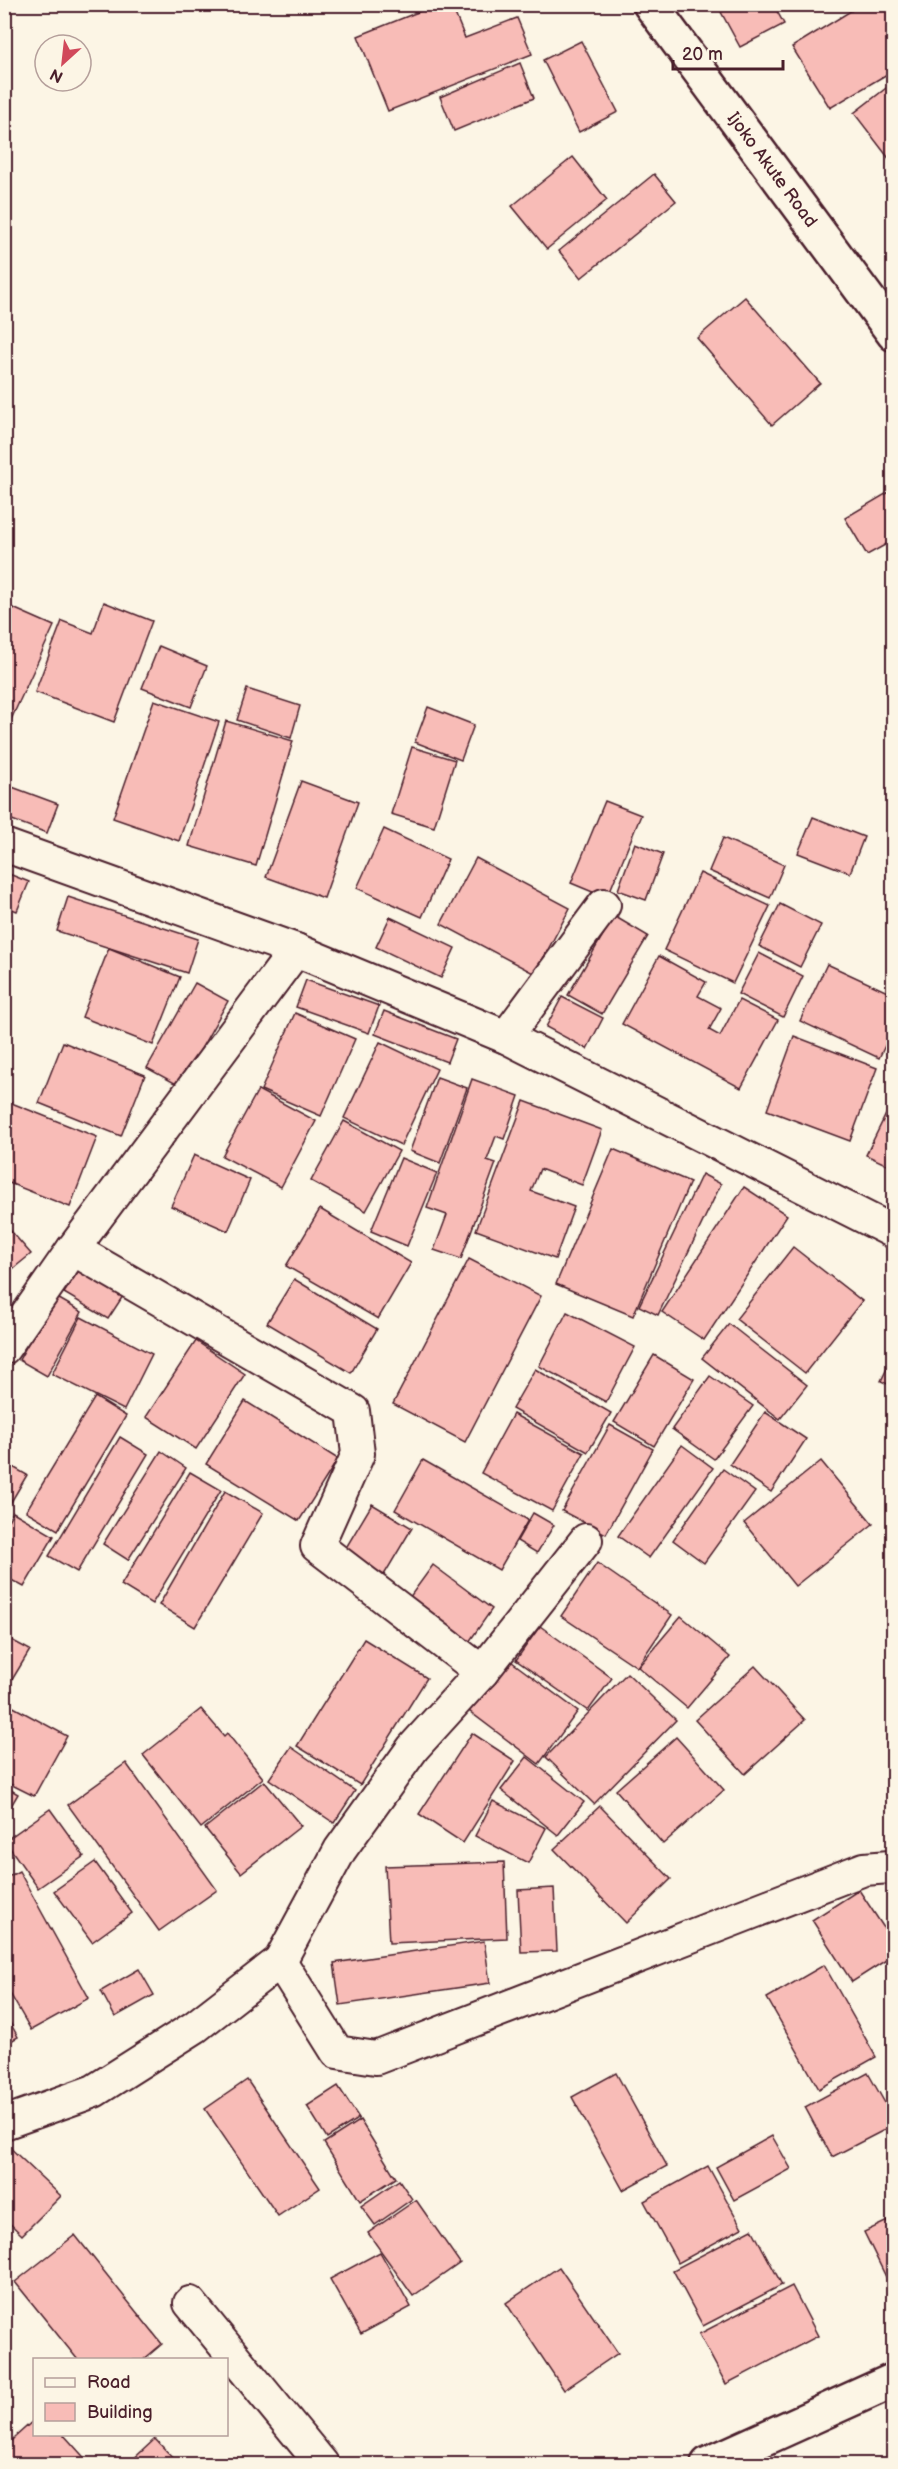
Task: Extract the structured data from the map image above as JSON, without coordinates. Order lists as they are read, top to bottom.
{
  "streets": {
    "main road": ["Ijoko Akute Road"]
  },
  "legend": ["Road", "Building"],
  "scale_bar": "20 m",
  "north": "bottom left"
}
